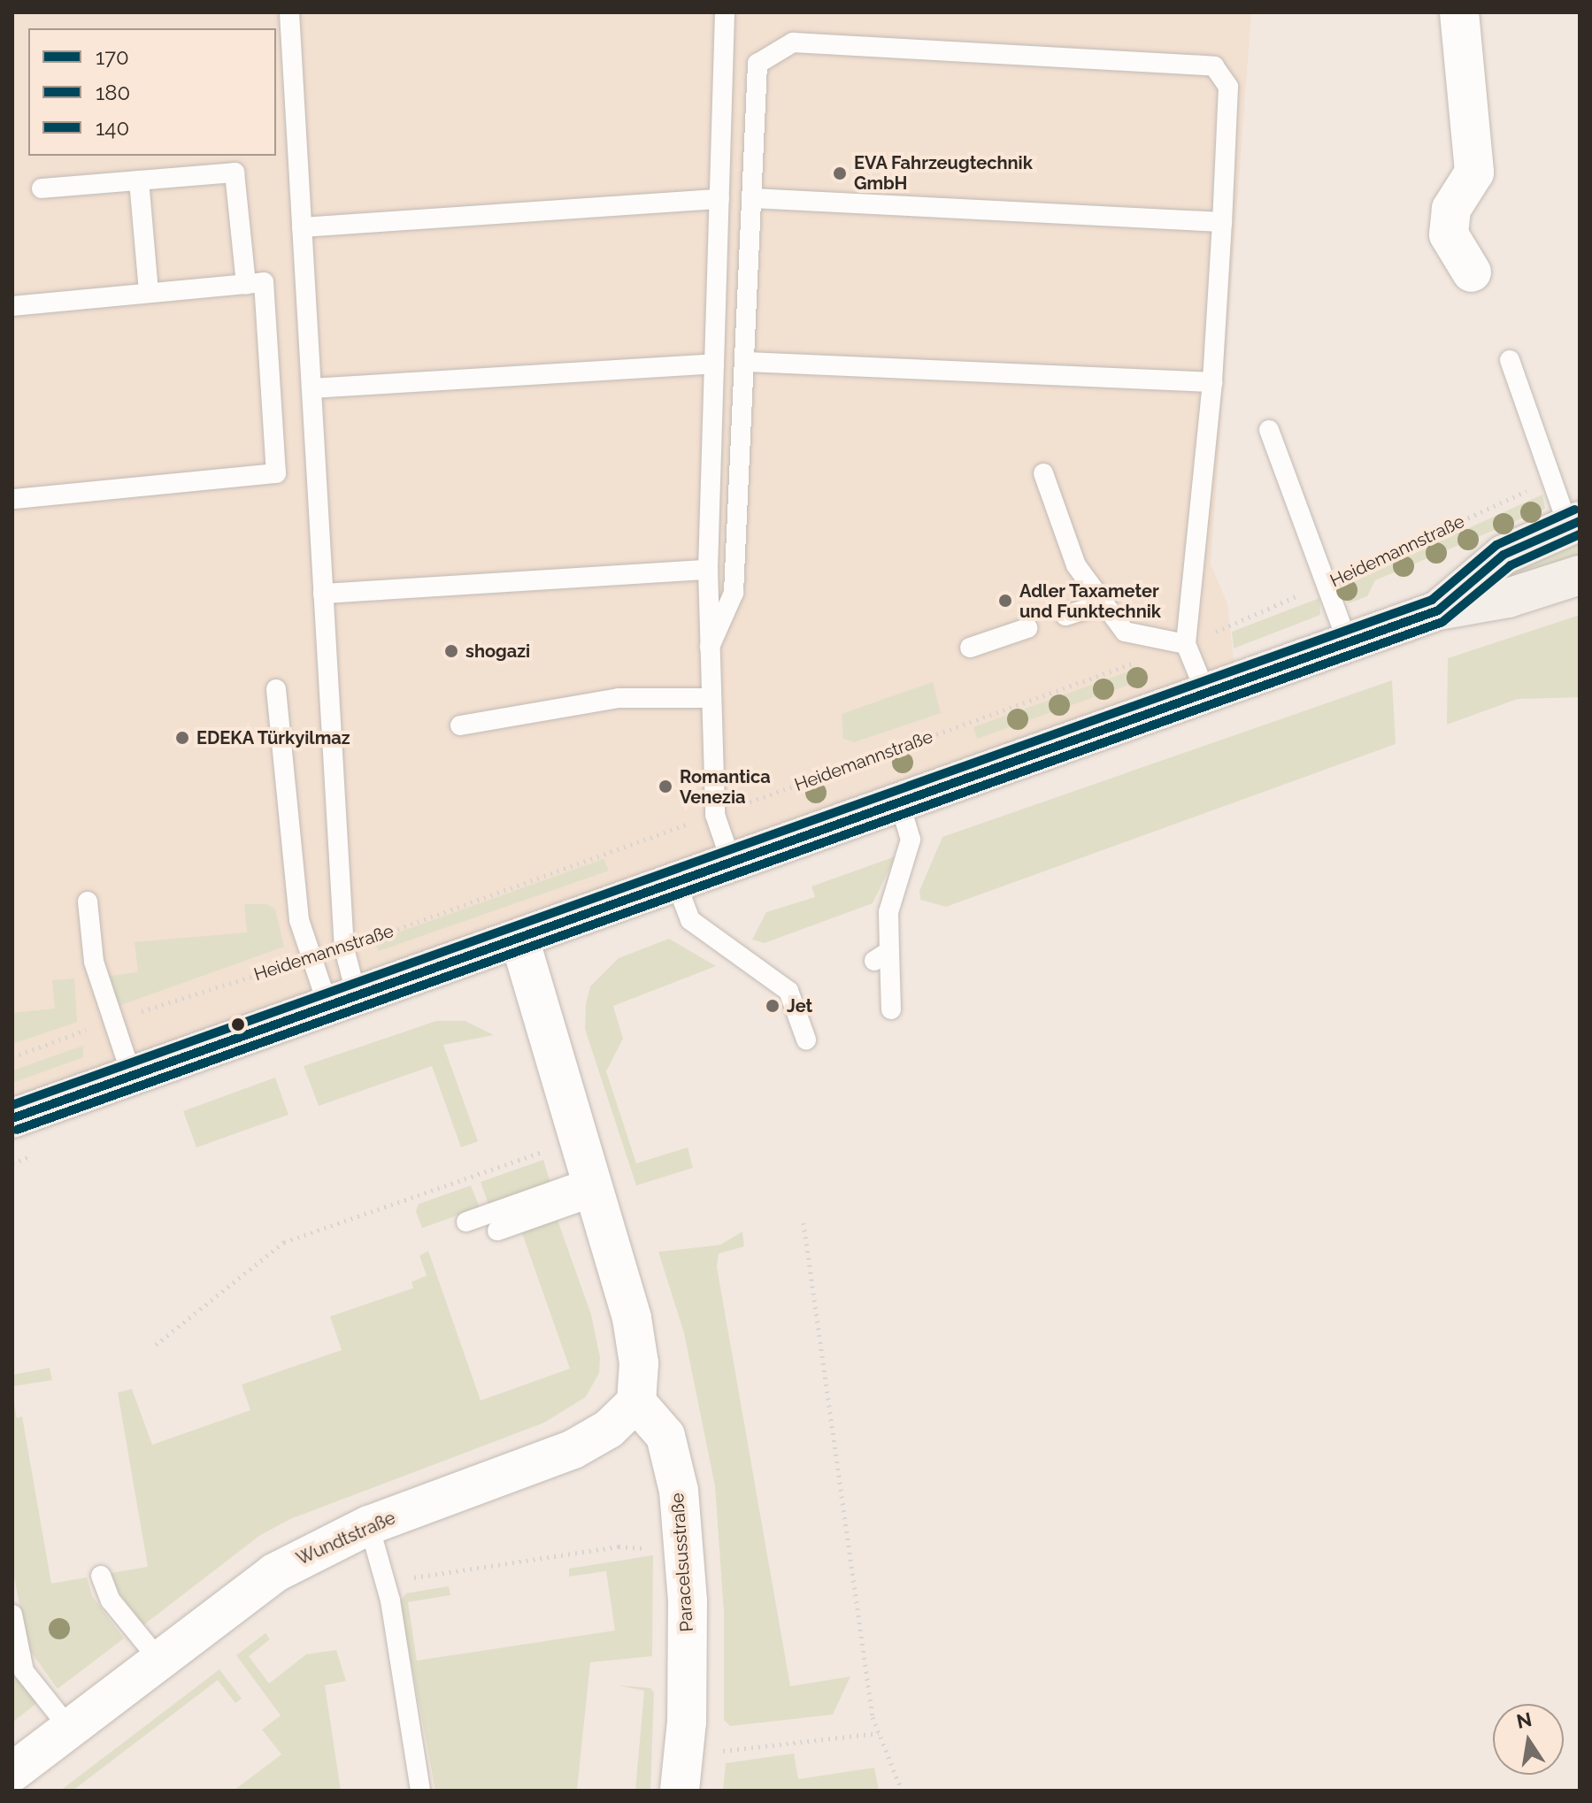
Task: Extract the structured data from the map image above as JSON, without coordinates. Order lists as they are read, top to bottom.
{
  "streets": {
    "street": ["Wundtstraße", "Paracelsusstraße"],
    "path": ["Heidemannstraße"]
  },
  "crossings": [
    ["Wundtstraße", "Paracelsusstraße"]
  ],
  "places": [
    "EVA Fahrzeugtechnik GmbH",
    "Adler Taxameter und Funktechnik",
    "shogazi",
    "EDEKA Türkyilmaz",
    "Romantica Venezia",
    "Jet"
  ],
  "lines": ["transit line 140", "transit line 170", "transit line 180"],
  "legend": ["170", "180", "140"],
  "north": "top"
}
